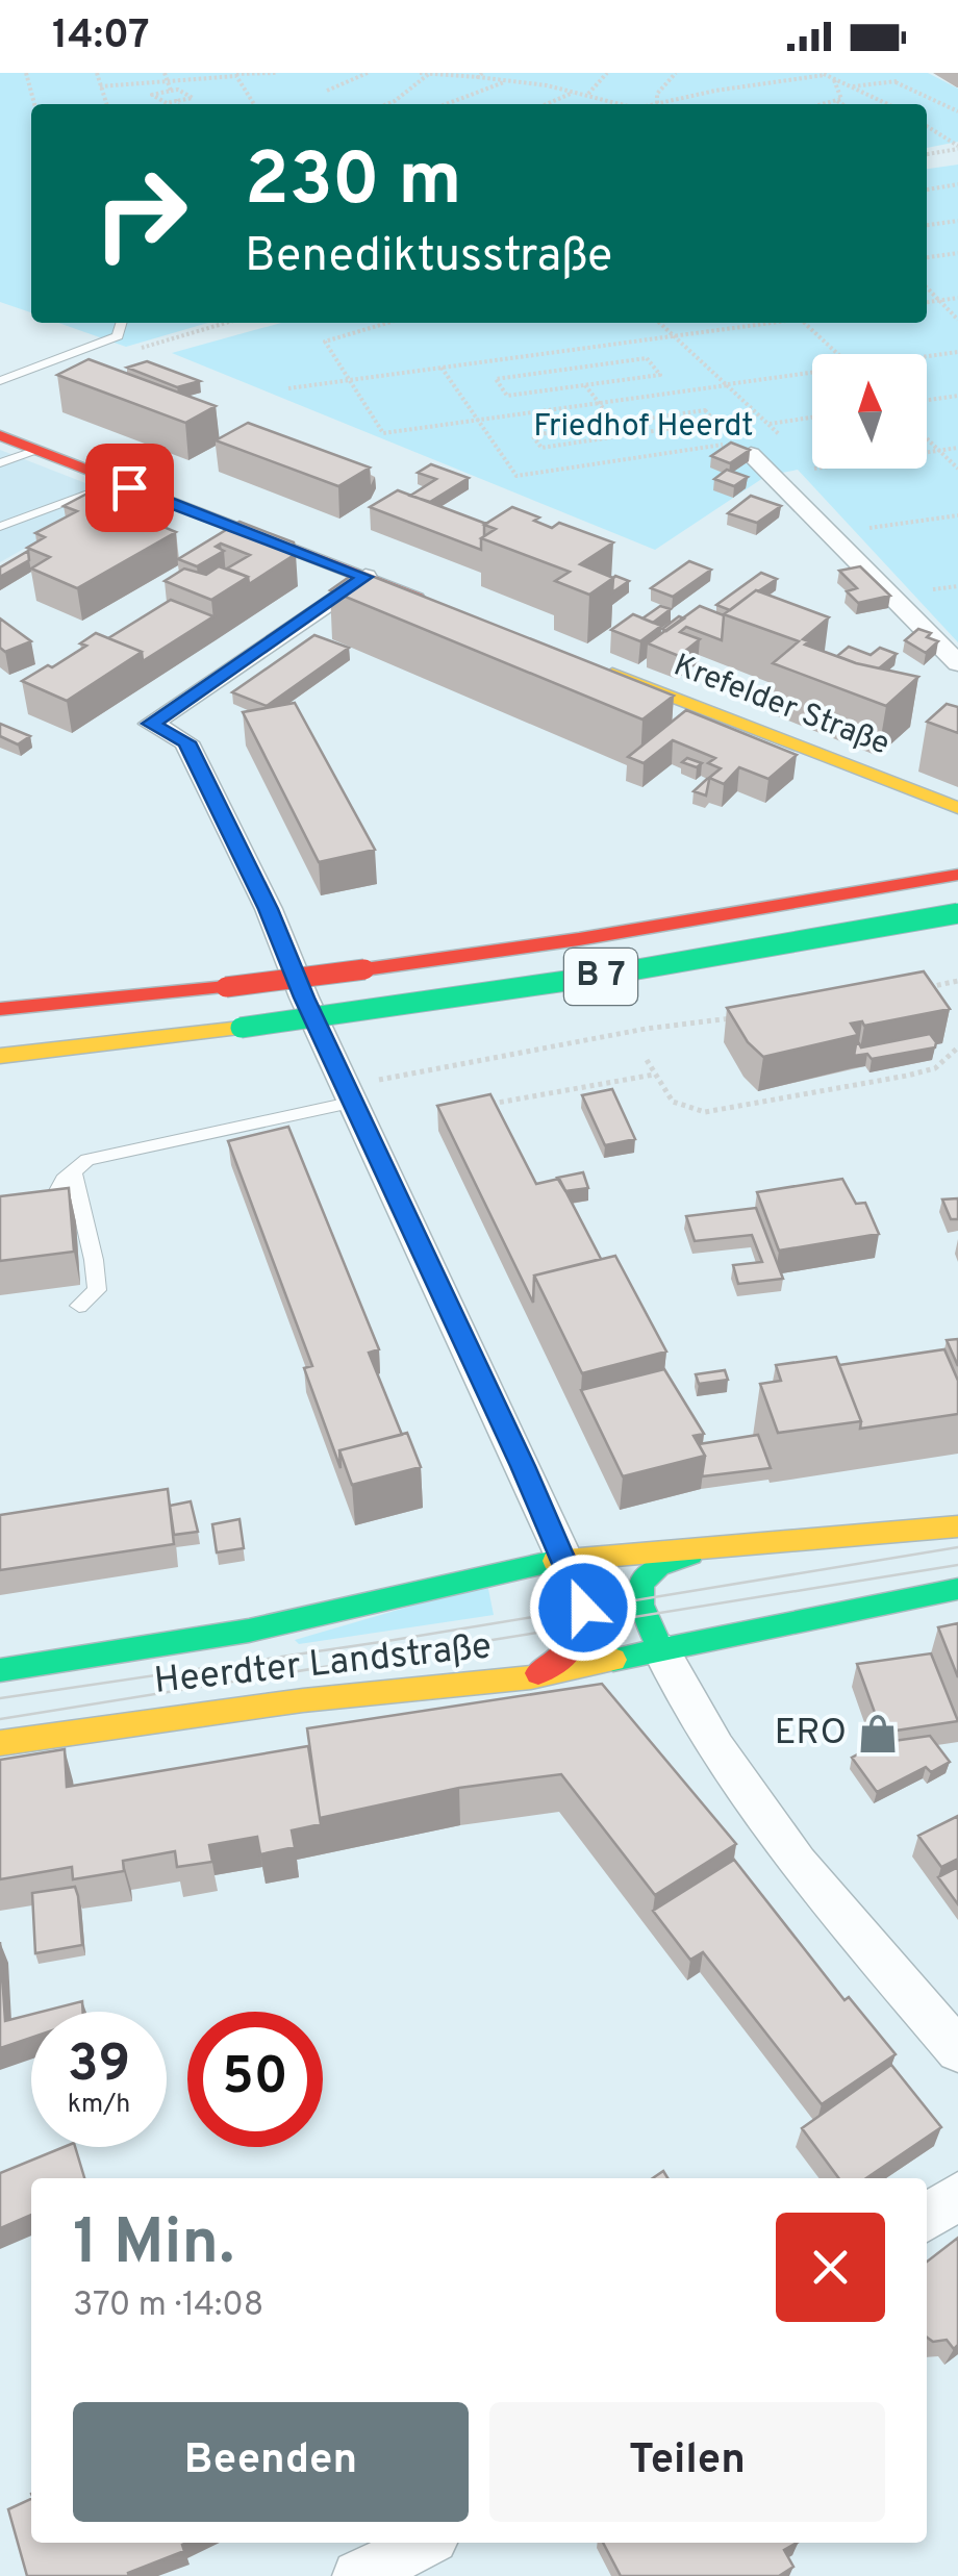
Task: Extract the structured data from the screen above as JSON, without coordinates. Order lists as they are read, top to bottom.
{
  "streets": {
    "main road": ["Krefelder Straße", "B 7", "Heerdter Landstraße"]
  },
  "parks": ["Friedhof Heerdt"],
  "places": {
    "shop": ["ERO"]
  },
  "north": "top",
  "page": {
    "status": "14:07",
    "turn": ["230 m", "Benediktusstraße"],
    "speed": "39 km/h",
    "limit": "50",
    "heading": ["1 Min.", "370 m · 14:08"],
    "buttons": ["Beenden", "Teilen"]
  }
}
